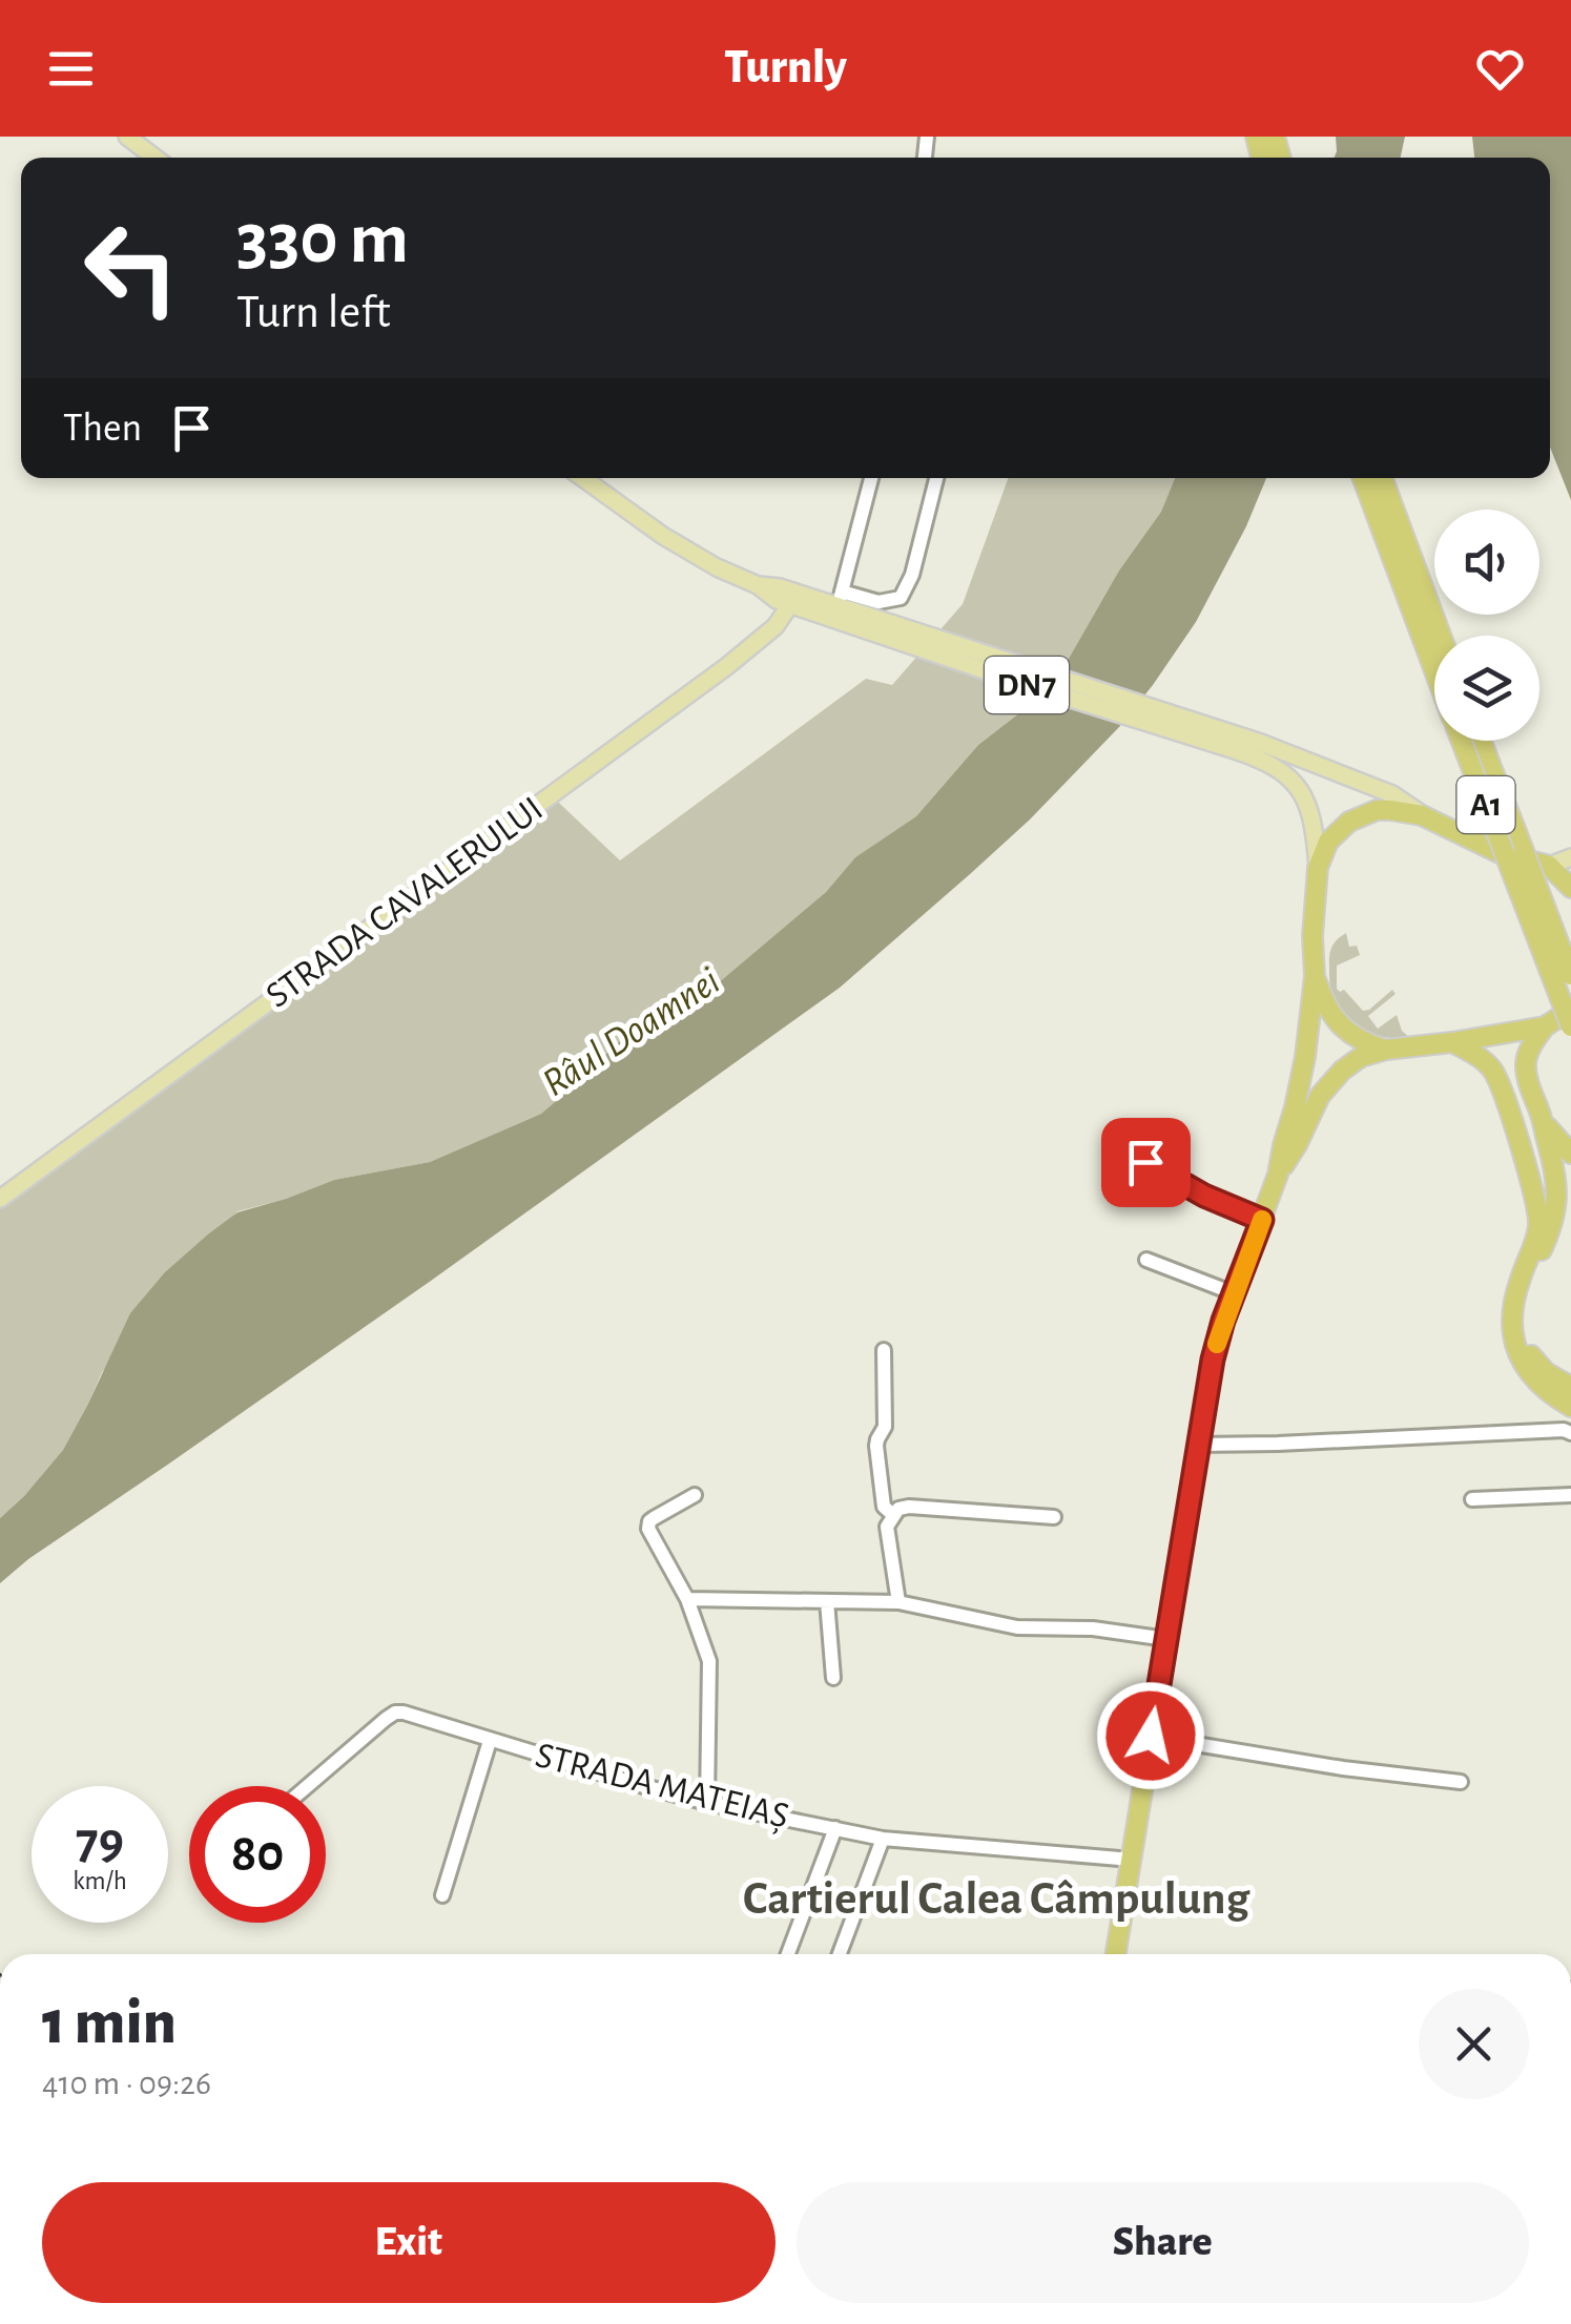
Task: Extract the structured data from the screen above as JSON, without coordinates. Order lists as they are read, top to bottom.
{
  "streets": {
    "highway": ["DN7", "A1"],
    "main road": ["STRADA CAVALERULUI"],
    "street": ["STRADA MATEIAȘ"]
  },
  "crossings": [
    ["DN7", "STRADA CAVALERULUI"]
  ],
  "districts": ["Cartierul Calea Câmpulung"],
  "water": ["Râul Doamnei"],
  "page": {
    "header": "Turnly",
    "turn": ["330 m", "Turn left"],
    "then": "Then",
    "speed": "79 km/h",
    "limit": "80",
    "heading": ["1 min", "410 m · 09:26"],
    "buttons": ["Exit", "Share"]
  }
}
